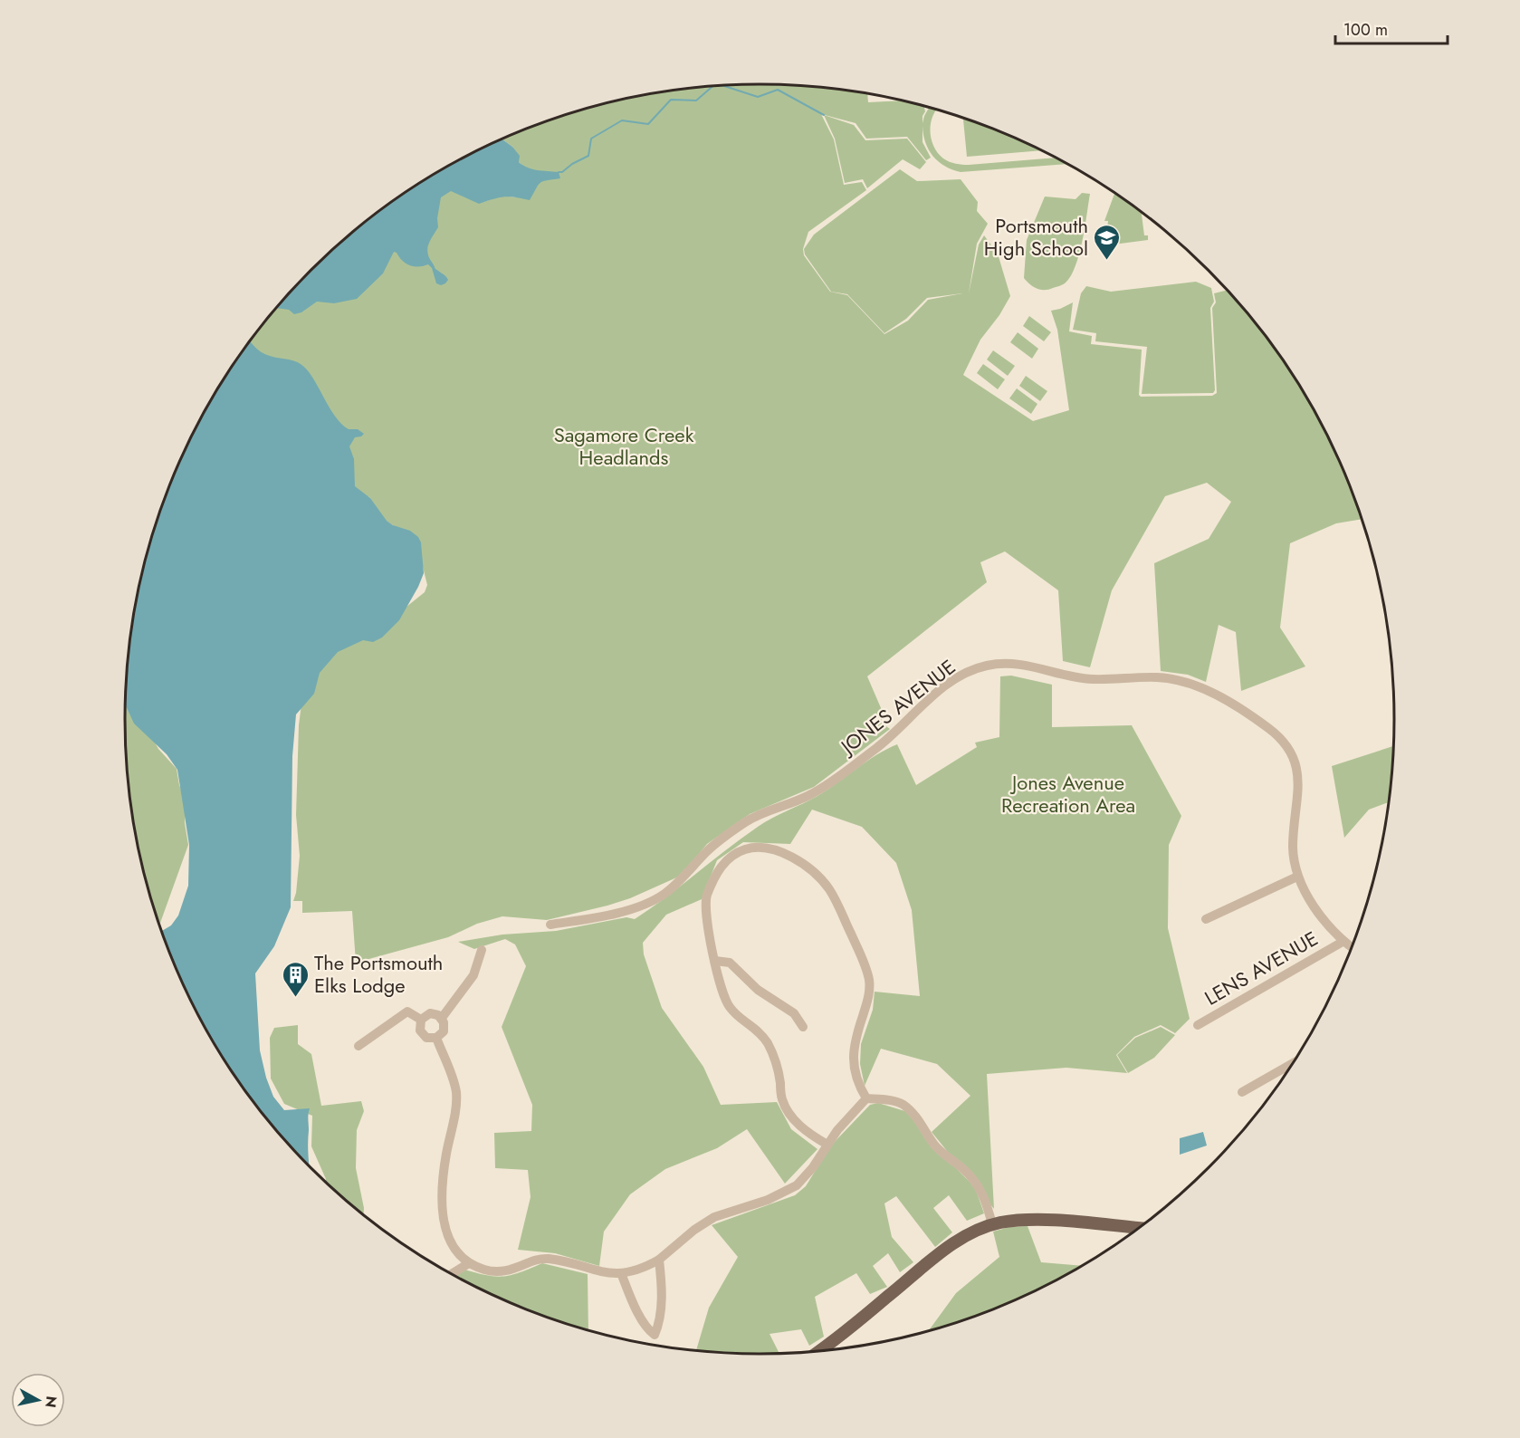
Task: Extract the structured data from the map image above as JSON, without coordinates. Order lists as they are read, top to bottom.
{
  "streets": {
    "street": ["JONES AVENUE", "LENS AVENUE"]
  },
  "crossings": [
    ["JONES AVENUE", "LENS AVENUE"]
  ],
  "parks": ["Sagamore Creek Headlands", "Jones Avenue Recreation Area"],
  "places": {
    "school or university": ["Portsmouth High School"],
    "building": ["The Portsmouth Elks Lodge"]
  },
  "scale_bar": "100 m",
  "north": "right"
}
